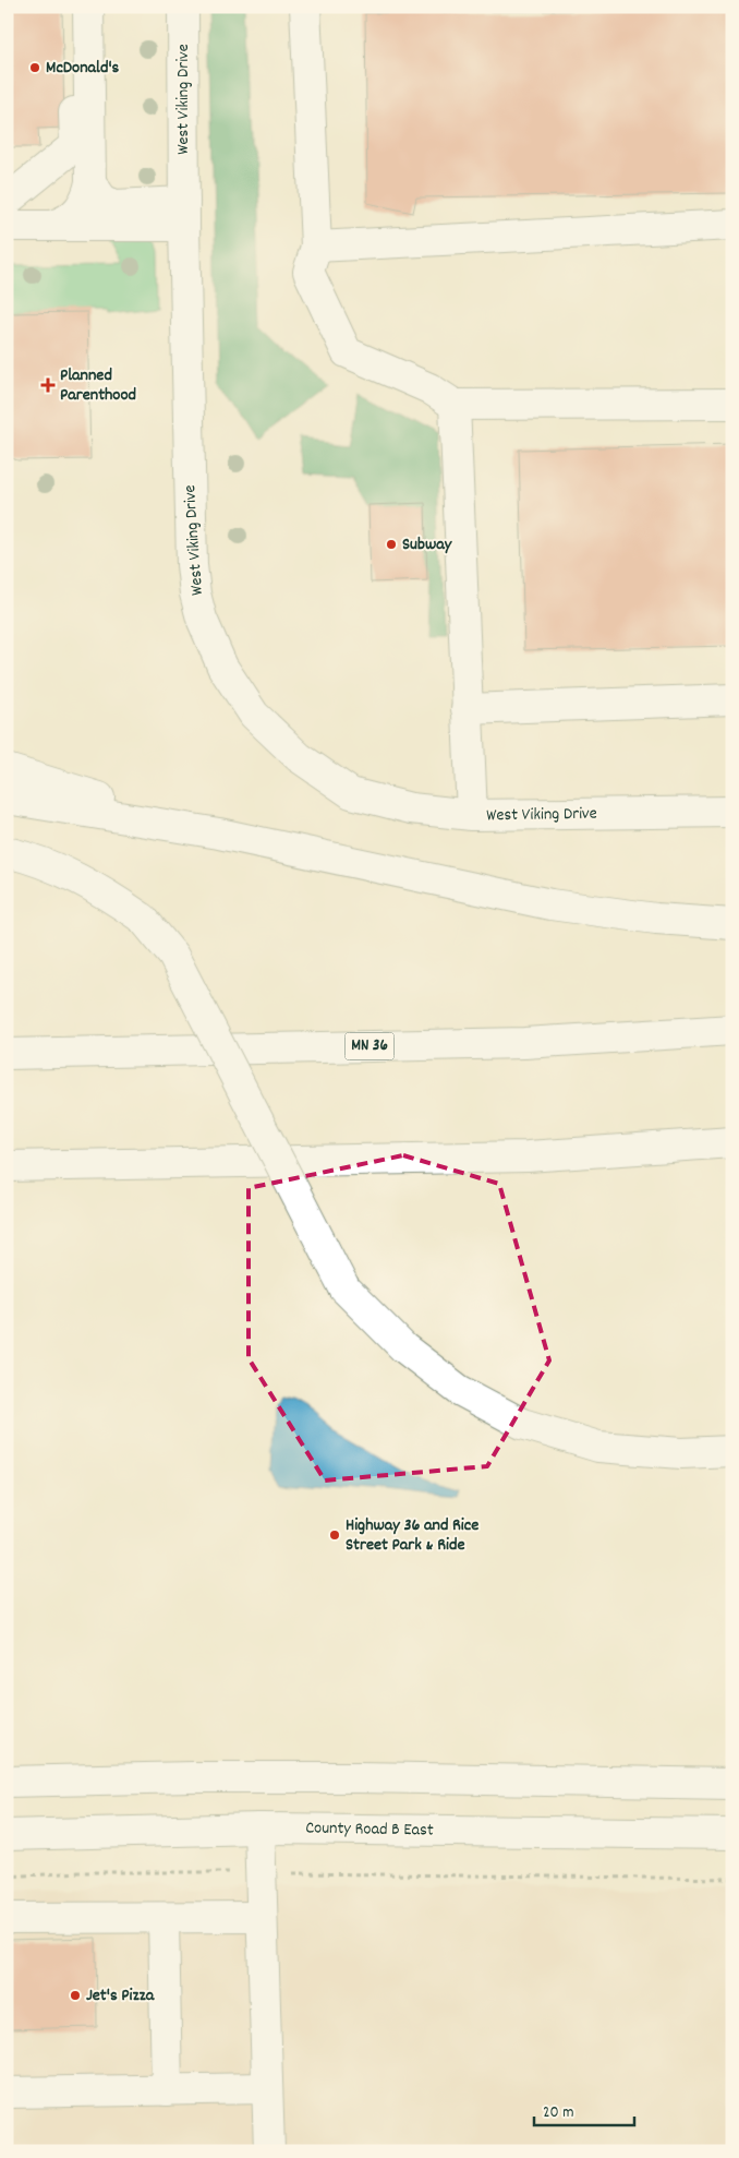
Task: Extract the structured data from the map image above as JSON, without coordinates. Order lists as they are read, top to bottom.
{
  "streets": {
    "main road": ["West Viking Drive", "MN 36", "County Road B East"]
  },
  "places": {
    "other": [
      "McDonald's",
      "Subway",
      "Highway 36 and Rice Street Park & Ride",
      "Jet's Pizza"
    ],
    "health": ["Planned Parenthood"]
  },
  "scale_bar": "20 m"
}
